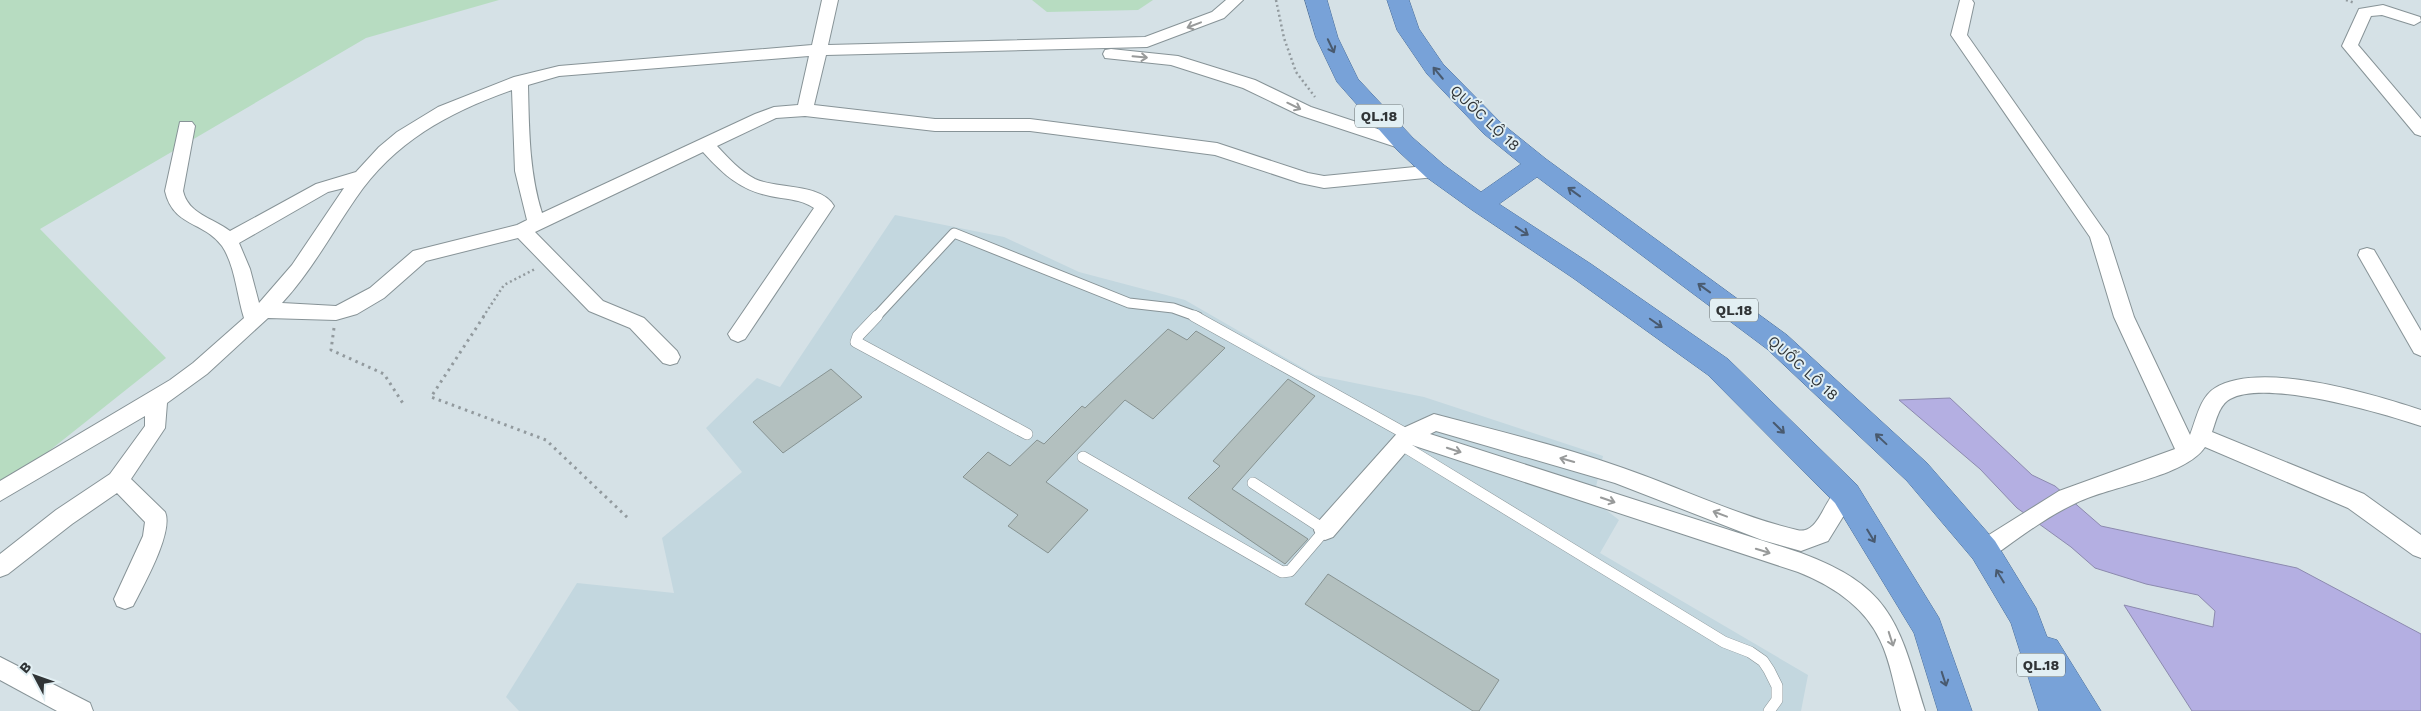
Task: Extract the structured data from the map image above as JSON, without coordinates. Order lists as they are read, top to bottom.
{
  "streets": {
    "highway": ["QL.18", "QUỐC LỘ 18"]
  },
  "north": "top left"
}
